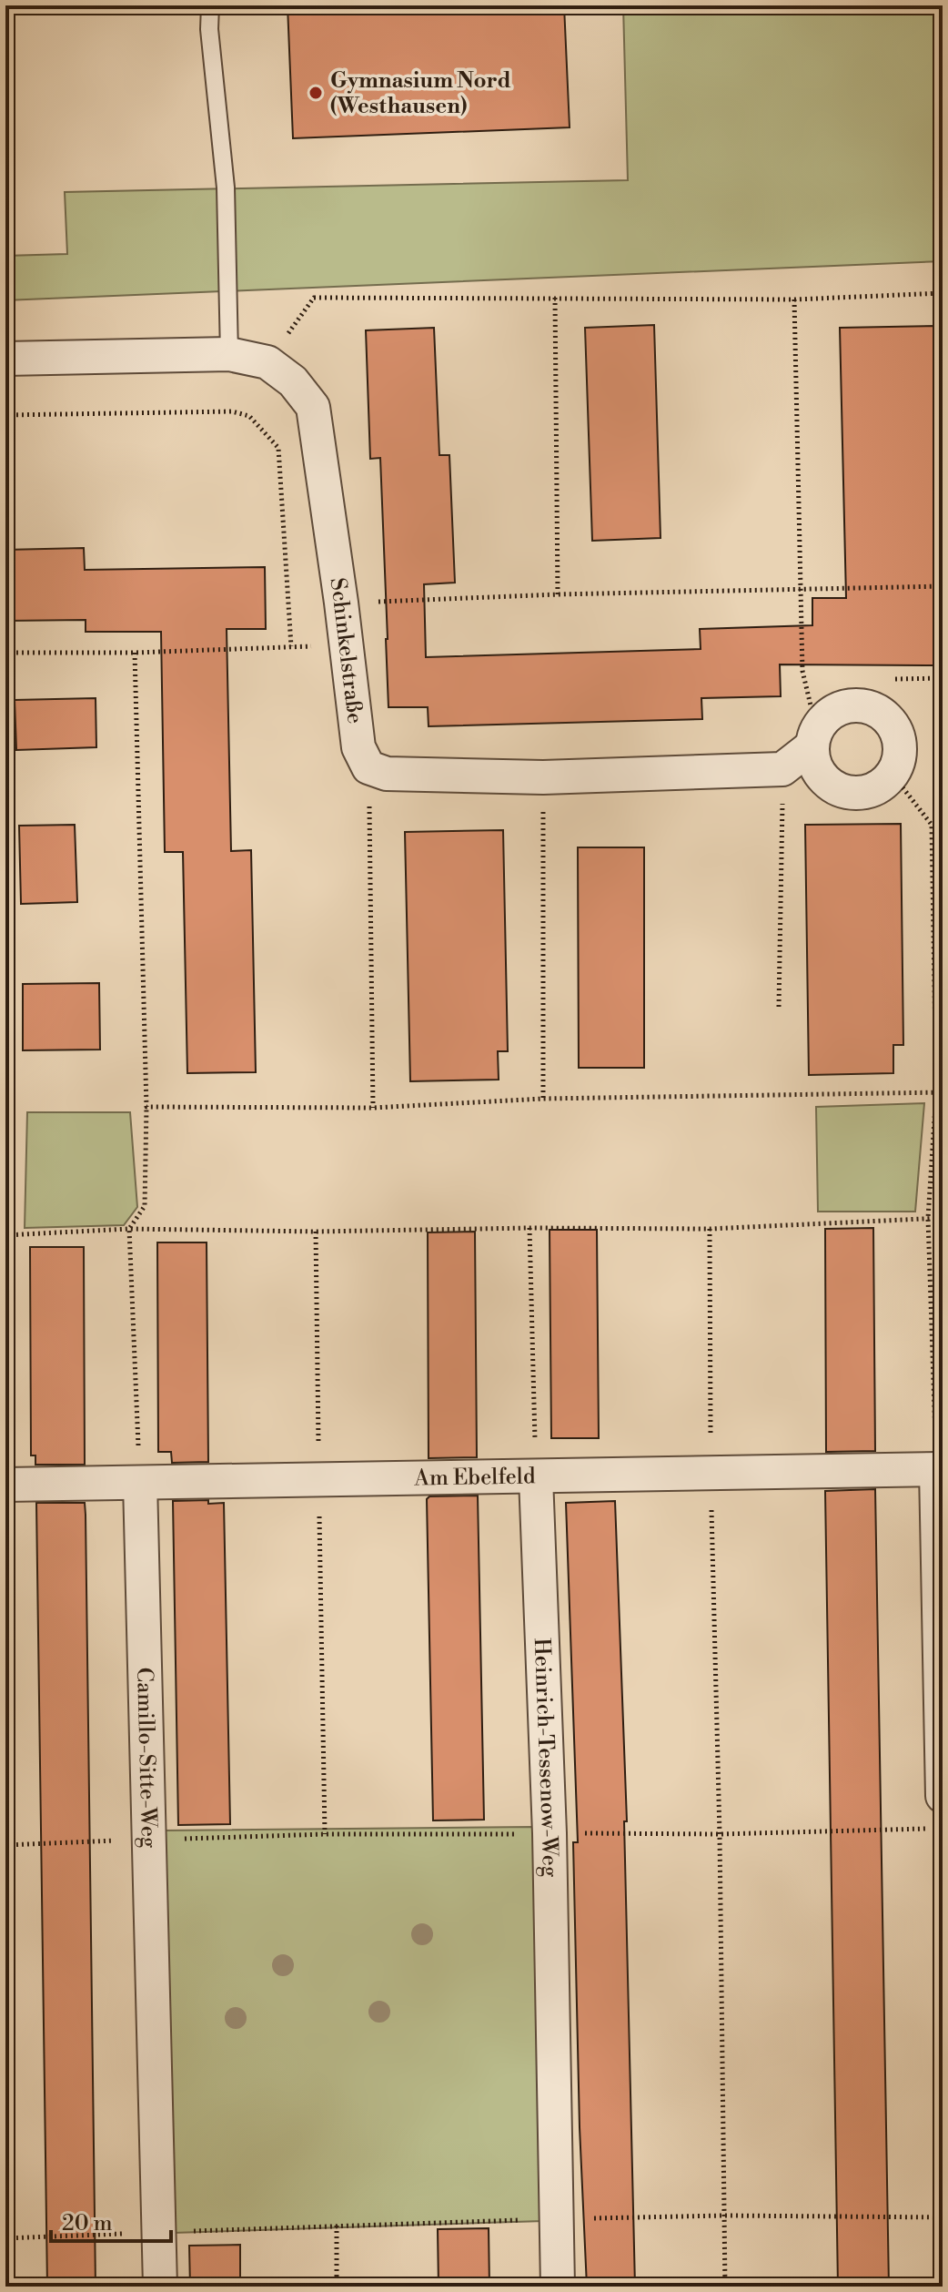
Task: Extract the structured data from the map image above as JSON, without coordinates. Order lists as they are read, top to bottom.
{
  "streets": {
    "street": [
      "Schinkelstraße",
      "Am Ebelfeld",
      "Heinrich-Tessenow-Weg",
      "Camillo-Sitte-Weg"
    ]
  },
  "crossings": [
    ["Am Ebelfeld", "Heinrich-Tessenow-Weg"],
    ["Am Ebelfeld", "Camillo-Sitte-Weg"]
  ],
  "places": ["Gymnasium Nord (Westhausen)"],
  "scale_bar": "20 m"
}
